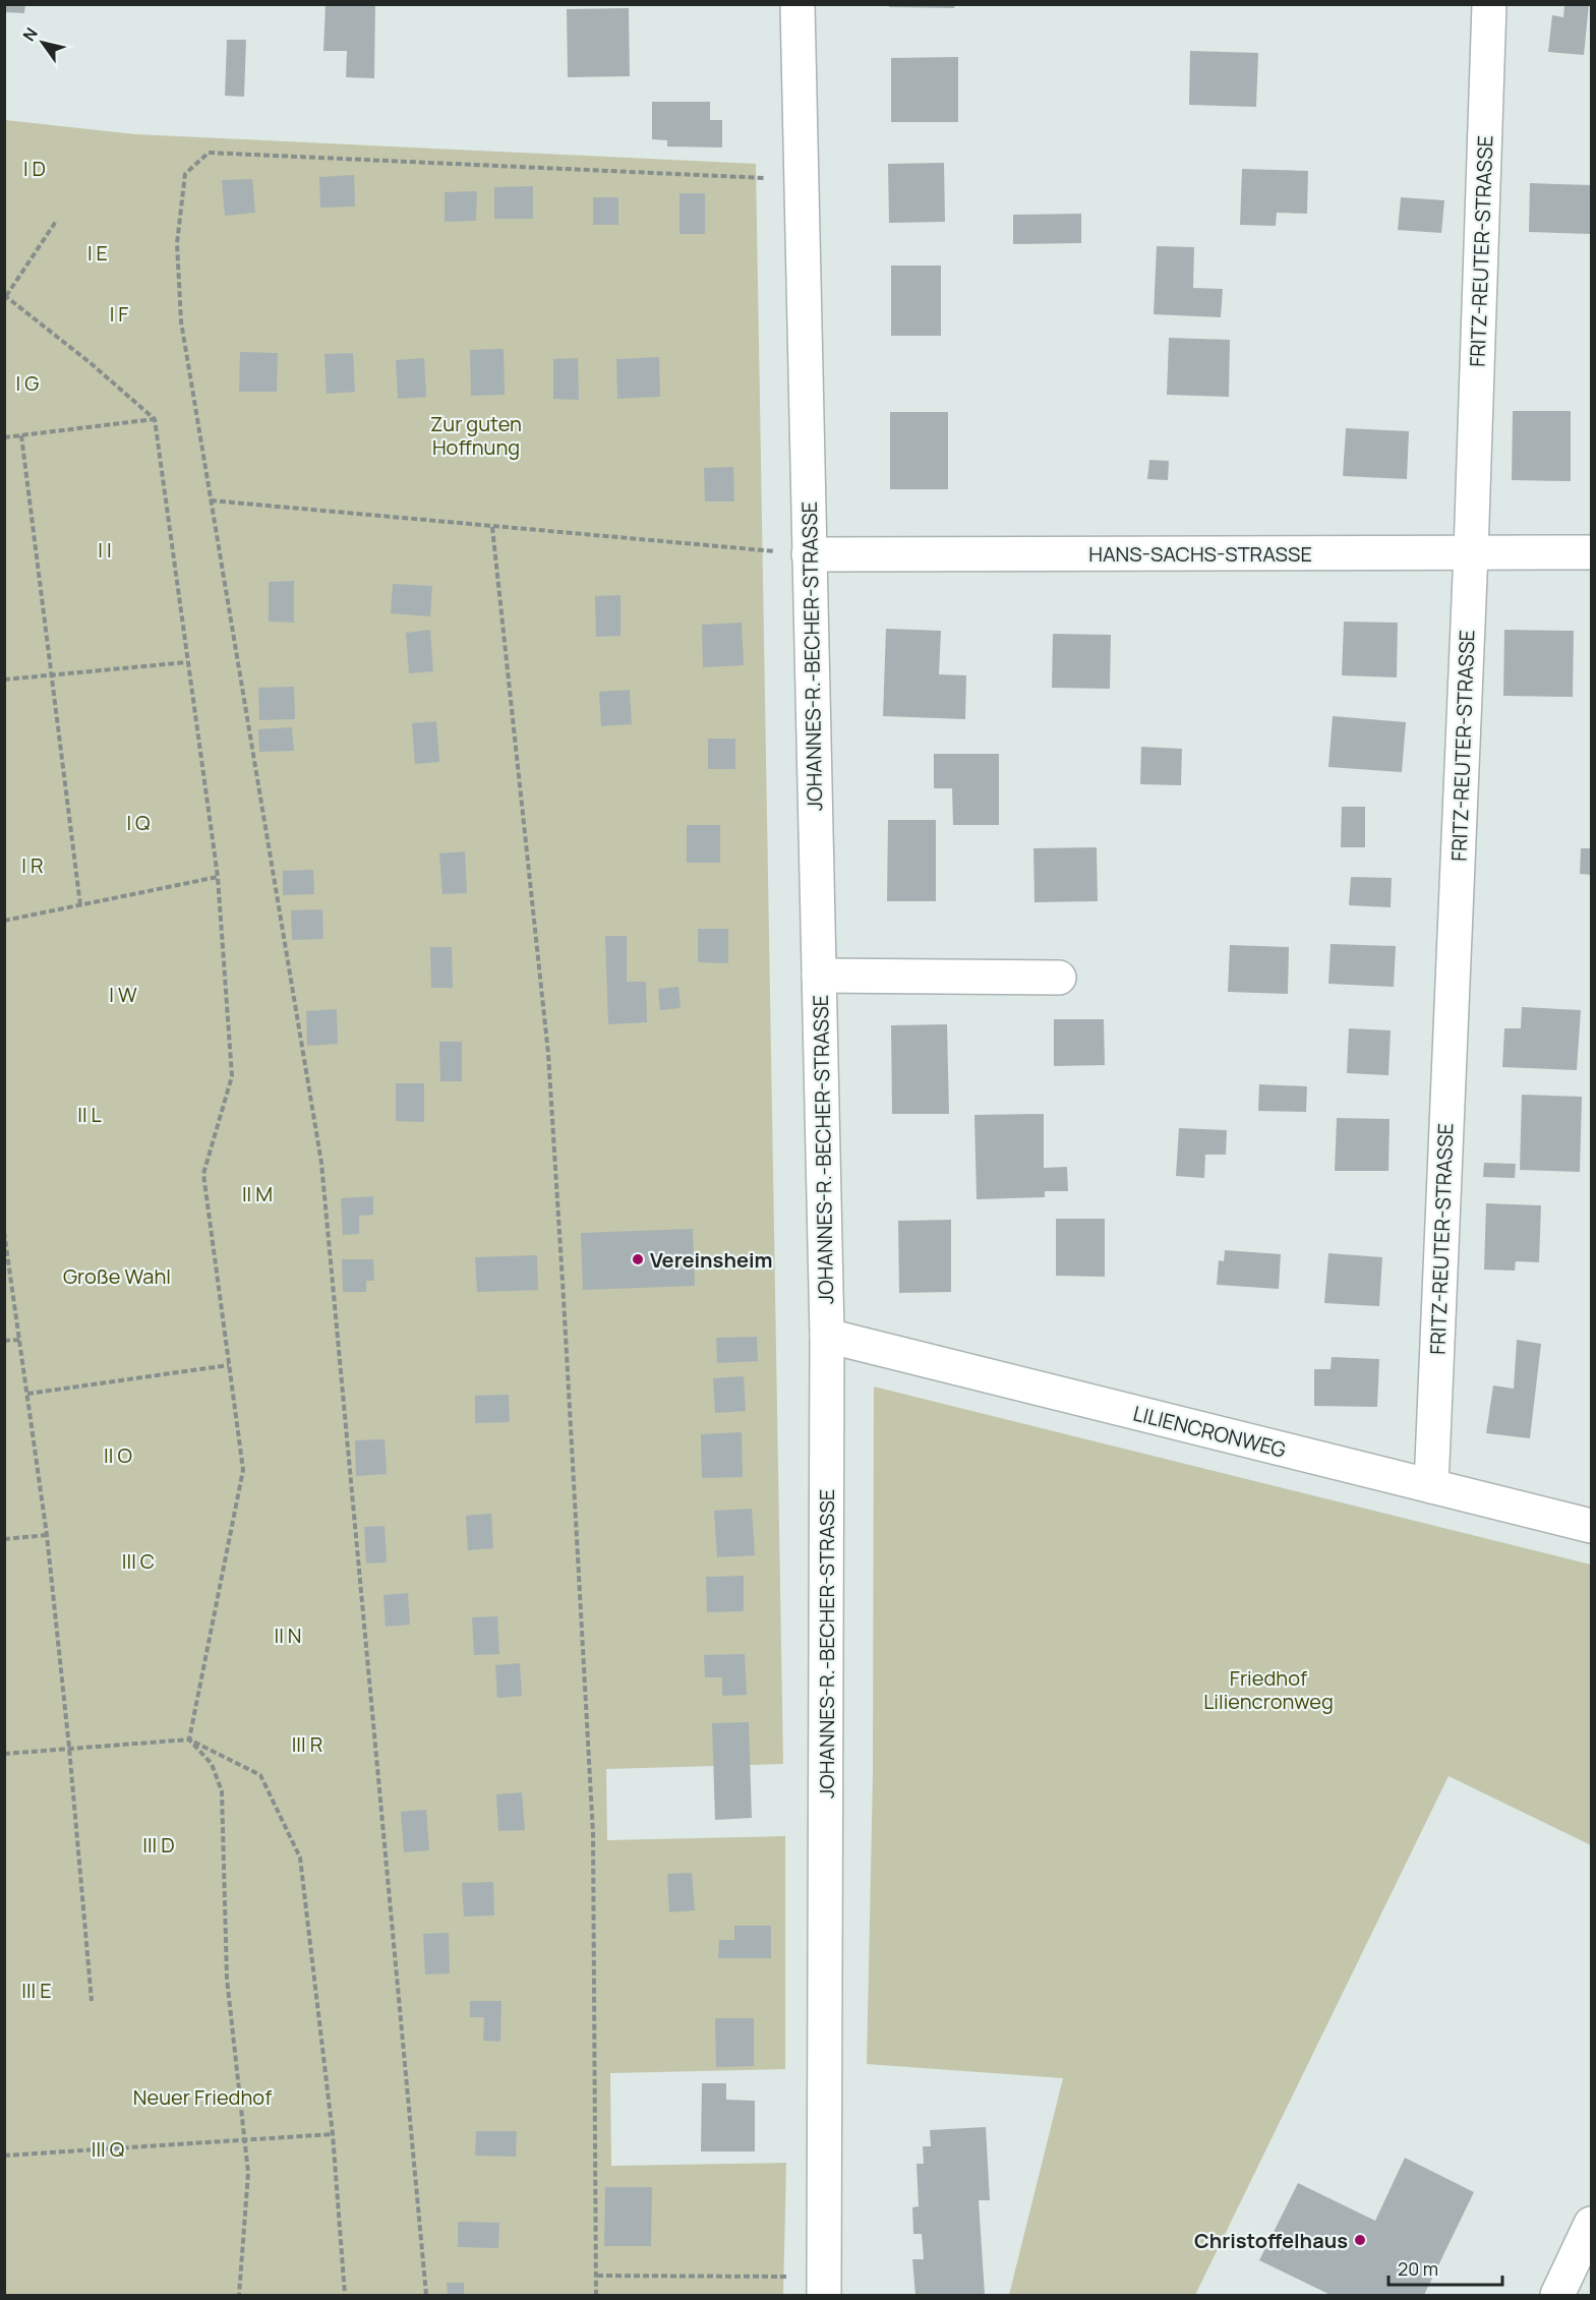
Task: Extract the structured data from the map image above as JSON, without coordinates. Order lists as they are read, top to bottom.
{
  "streets": {
    "street": [
      "FRITZ-REUTER-STRASSE",
      "HANS-SACHS-STRASSE",
      "JOHANNES-R.-BECHER-STRASSE",
      "LILIENCRONWEG"
    ]
  },
  "crossings": [
    ["FRITZ-REUTER-STRASSE", "HANS-SACHS-STRASSE"],
    ["FRITZ-REUTER-STRASSE", "LILIENCRONWEG"],
    ["HANS-SACHS-STRASSE", "JOHANNES-R.-BECHER-STRASSE"],
    ["JOHANNES-R.-BECHER-STRASSE", "LILIENCRONWEG"]
  ],
  "parks": [
    "I D",
    "I E",
    "I F",
    "I G",
    "Zur guten Hoffnung",
    "I I",
    "I Q",
    "I R",
    "I W",
    "II L",
    "II M",
    "Große Wahl",
    "II O",
    "III C",
    "II N",
    "Friedhof Liliencronweg",
    "III R",
    "III D",
    "III E",
    "Neuer Friedhof",
    "III Q"
  ],
  "places": ["Vereinsheim", "Christoffelhaus"],
  "scale_bar": "20 m",
  "north": "top left"
}
